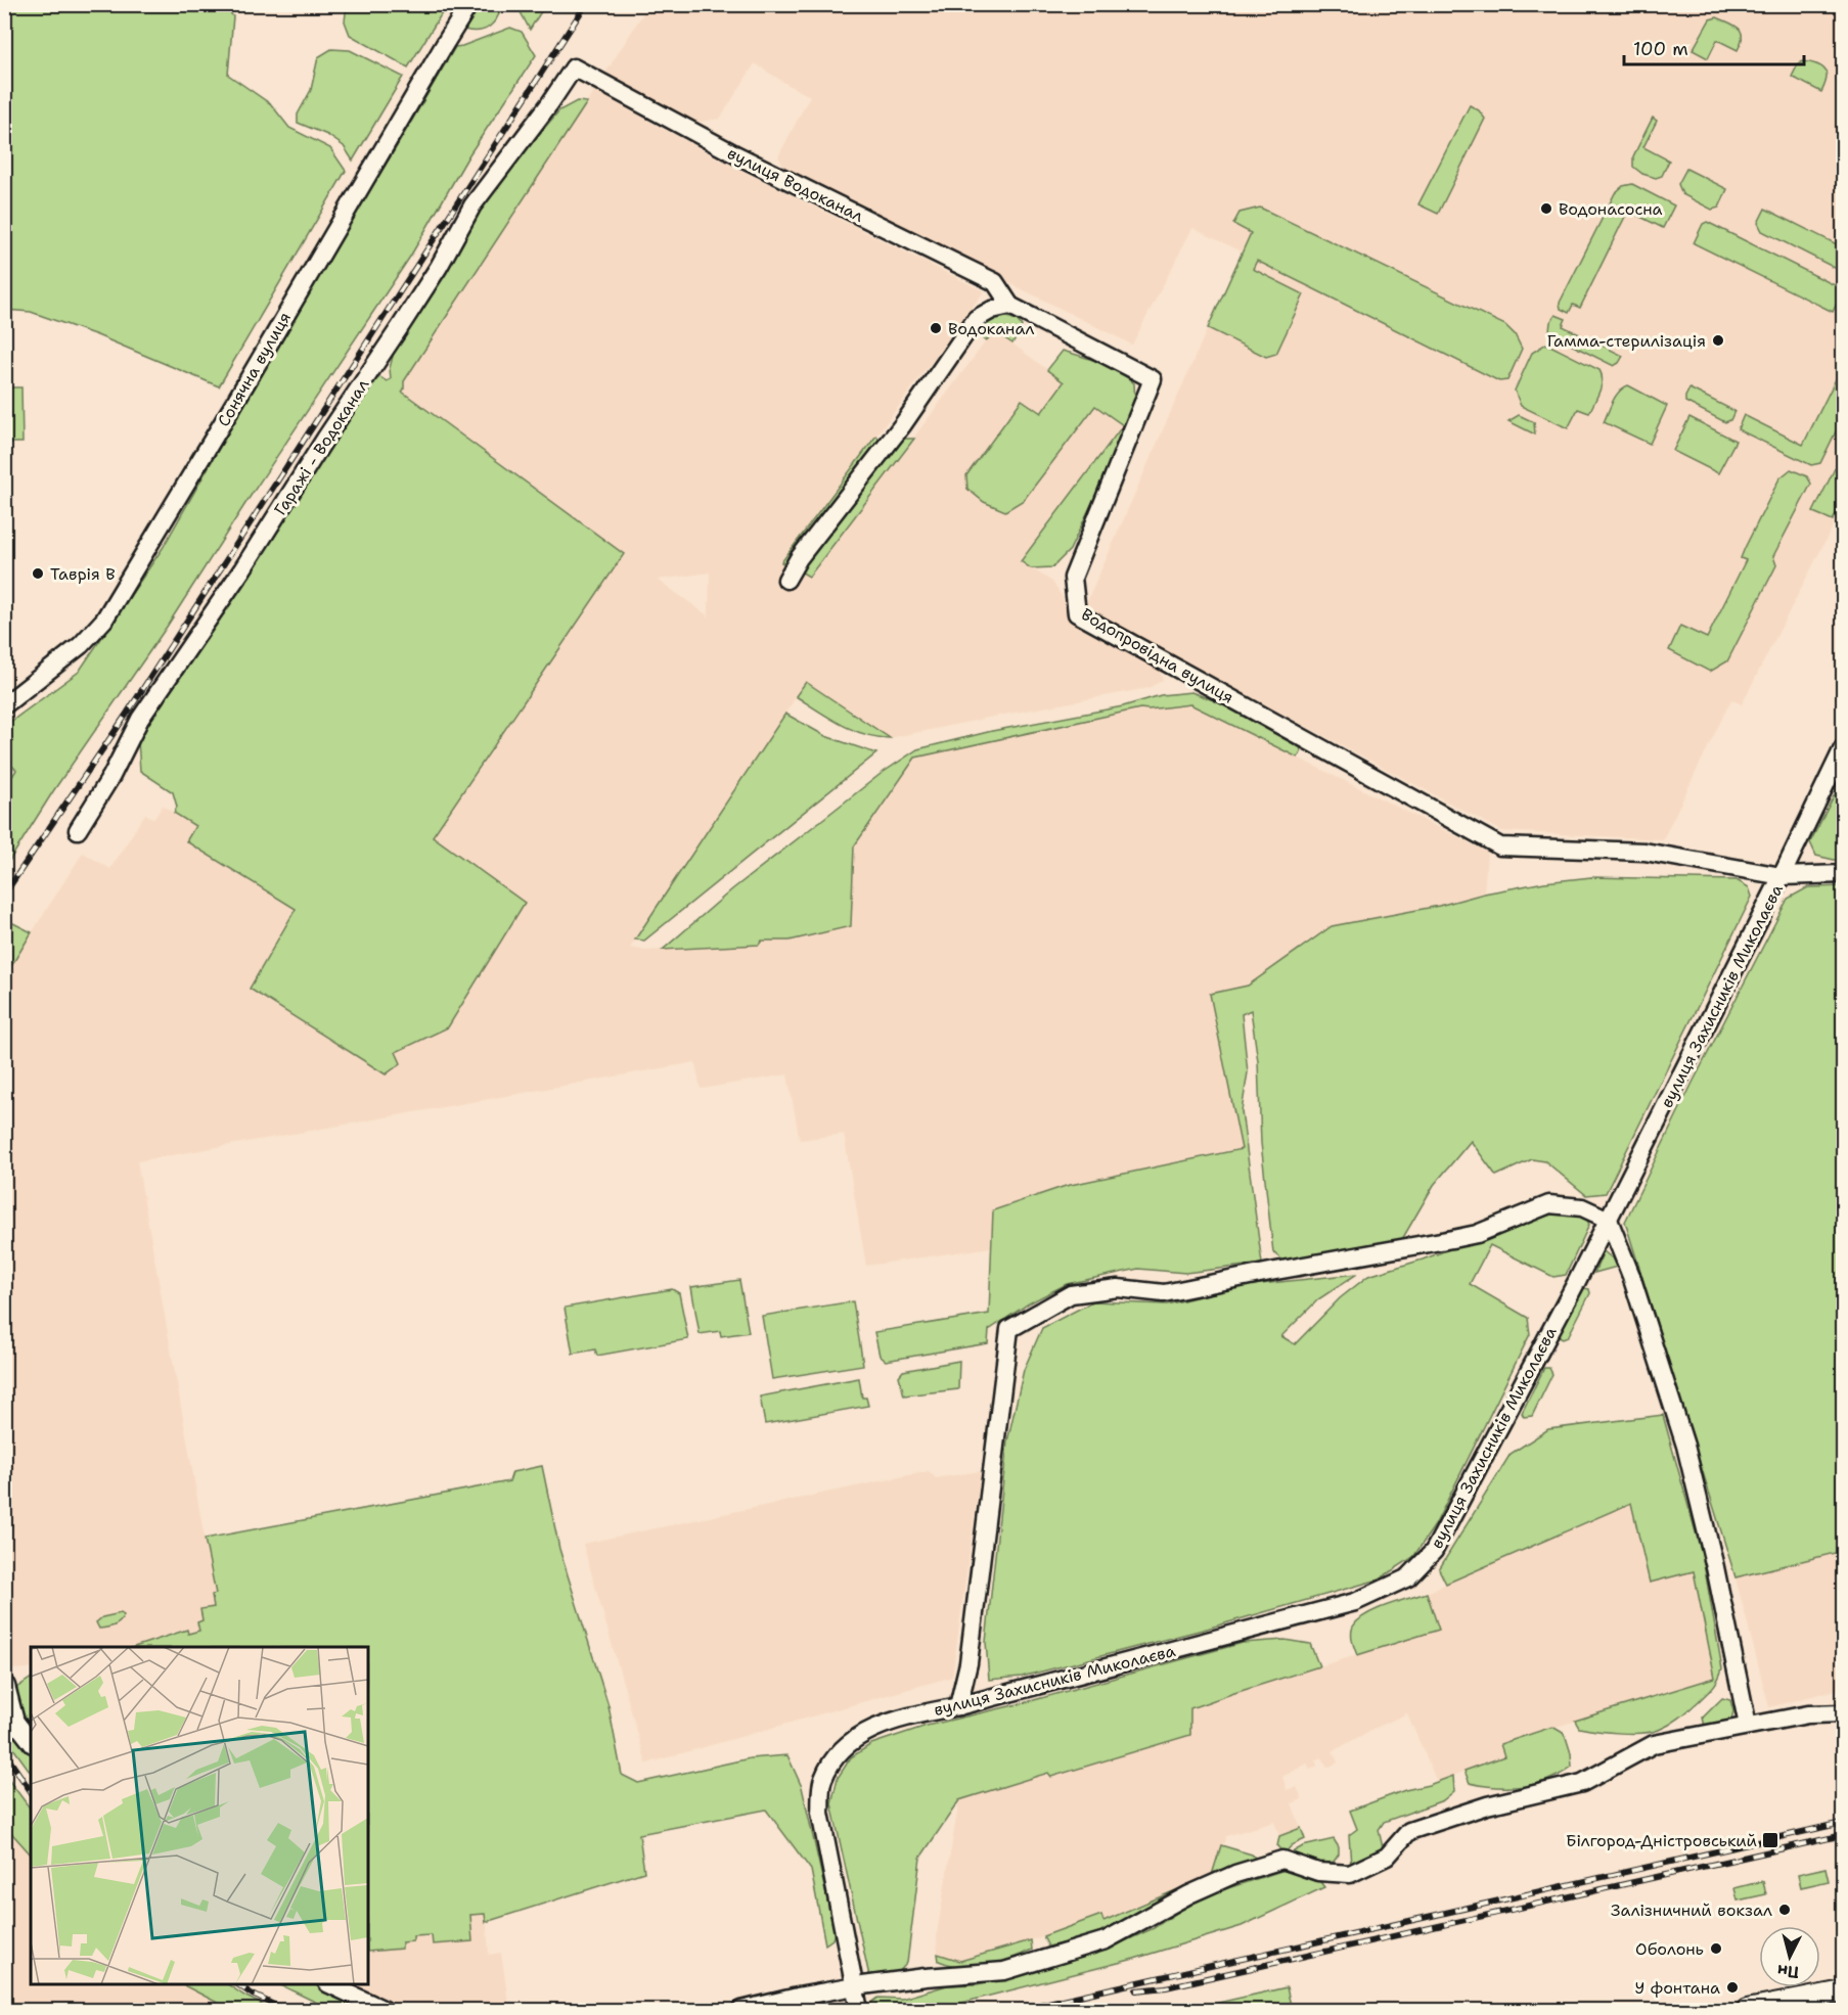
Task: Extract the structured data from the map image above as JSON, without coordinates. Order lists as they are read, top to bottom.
{
  "streets": {
    "street": [
      "вулиця Водоканал",
      "Сонячна вулиця",
      "Гаражі - Водоканал",
      "Водопровідна вулиця",
      "вулиця Захисників Миколаєва"
    ]
  },
  "crossings": [
    ["вулиця Водоканал", "Гаражі - Водоканал"],
    ["вулиця Водоканал", "Водопровідна вулиця"],
    ["Водопровідна вулиця", "вулиця Захисників Миколаєва"]
  ],
  "places": {
    "other": [
      "Водонасосна",
      "Водоканал",
      "Гамма-стерилізація",
      "Таврія В",
      "Залізничний вокзал",
      "Оболонь",
      "У фонтана"
    ],
    "transit": ["Білгород-Дністровський"]
  },
  "scale_bar": "100 m",
  "north": "bottom"
}
